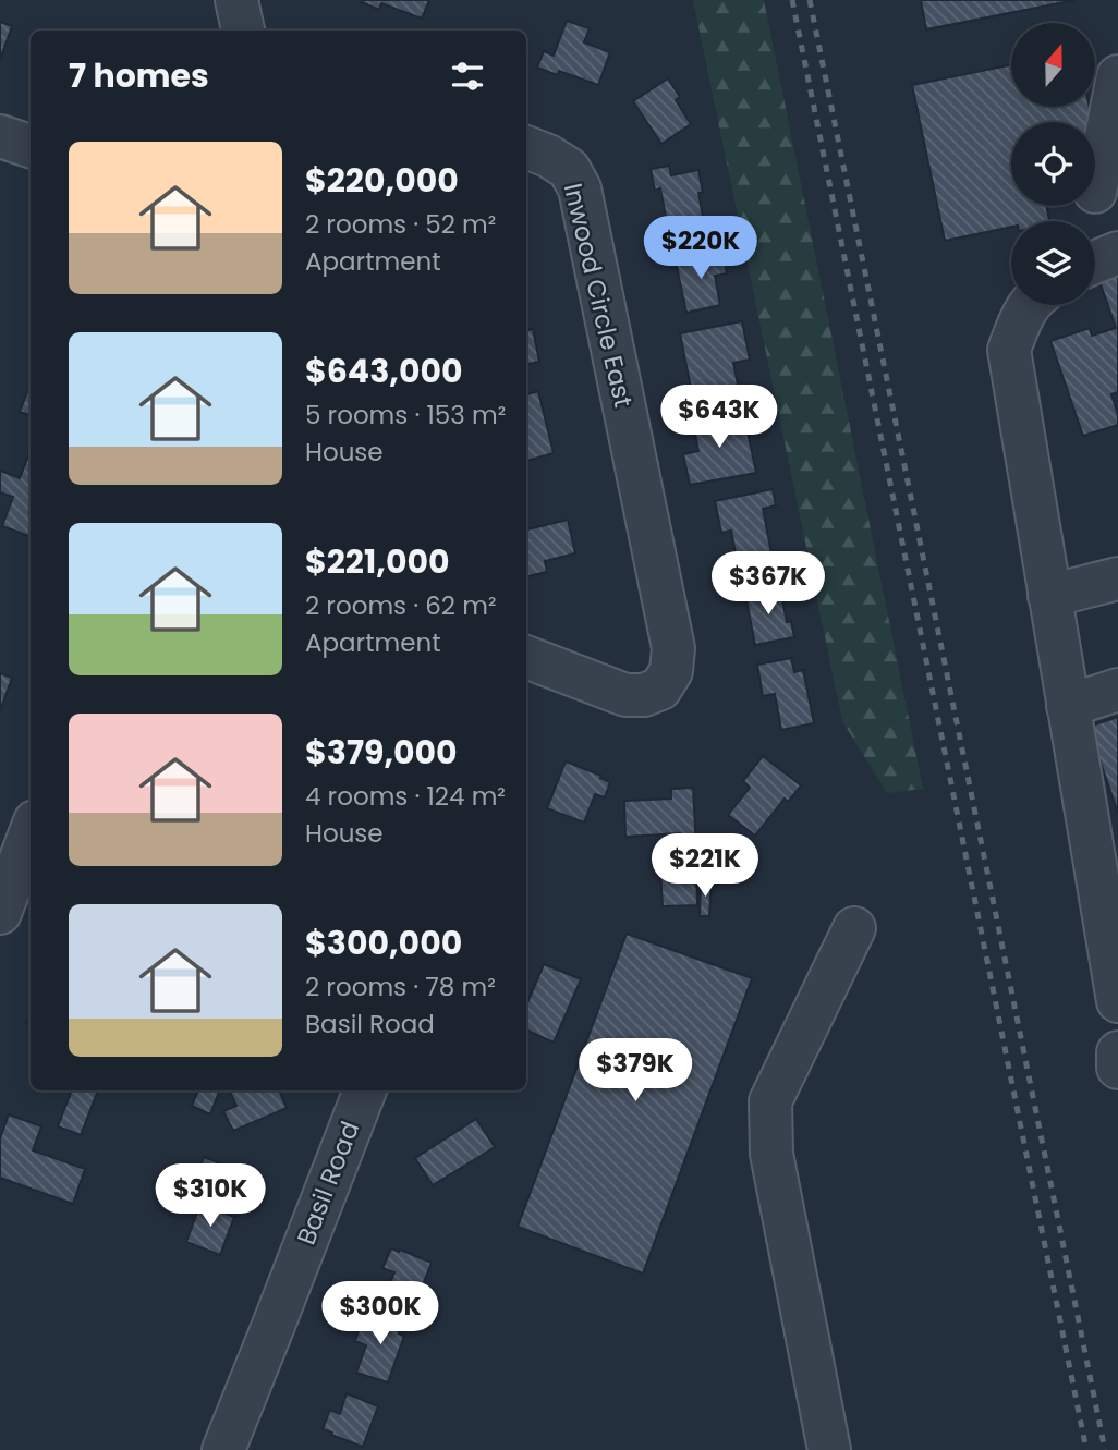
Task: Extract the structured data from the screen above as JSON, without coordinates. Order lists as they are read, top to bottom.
{
  "streets": {
    "street": ["Inwood Circle East", "Basil Road"]
  },
  "north": "top",
  "page": {
    "heading": "7 homes",
    "list": [
      {
        "name": "$220,000",
        "note": "2 rooms · 52 m² · Apartment"
      },
      {
        "name": "$643,000",
        "note": "5 rooms · 153 m² · House"
      },
      {
        "name": "$221,000",
        "note": "2 rooms · 62 m² · Apartment"
      },
      {
        "name": "$379,000",
        "note": "4 rooms · 124 m² · House"
      },
      {
        "name": "$300,000",
        "note": "2 rooms · 78 m² · Basil Road"
      }
    ],
    "price": [
      "$220K",
      "$643K",
      "$367K",
      "$221K",
      "$379K",
      "$310K",
      "$300K"
    ]
  }
}
